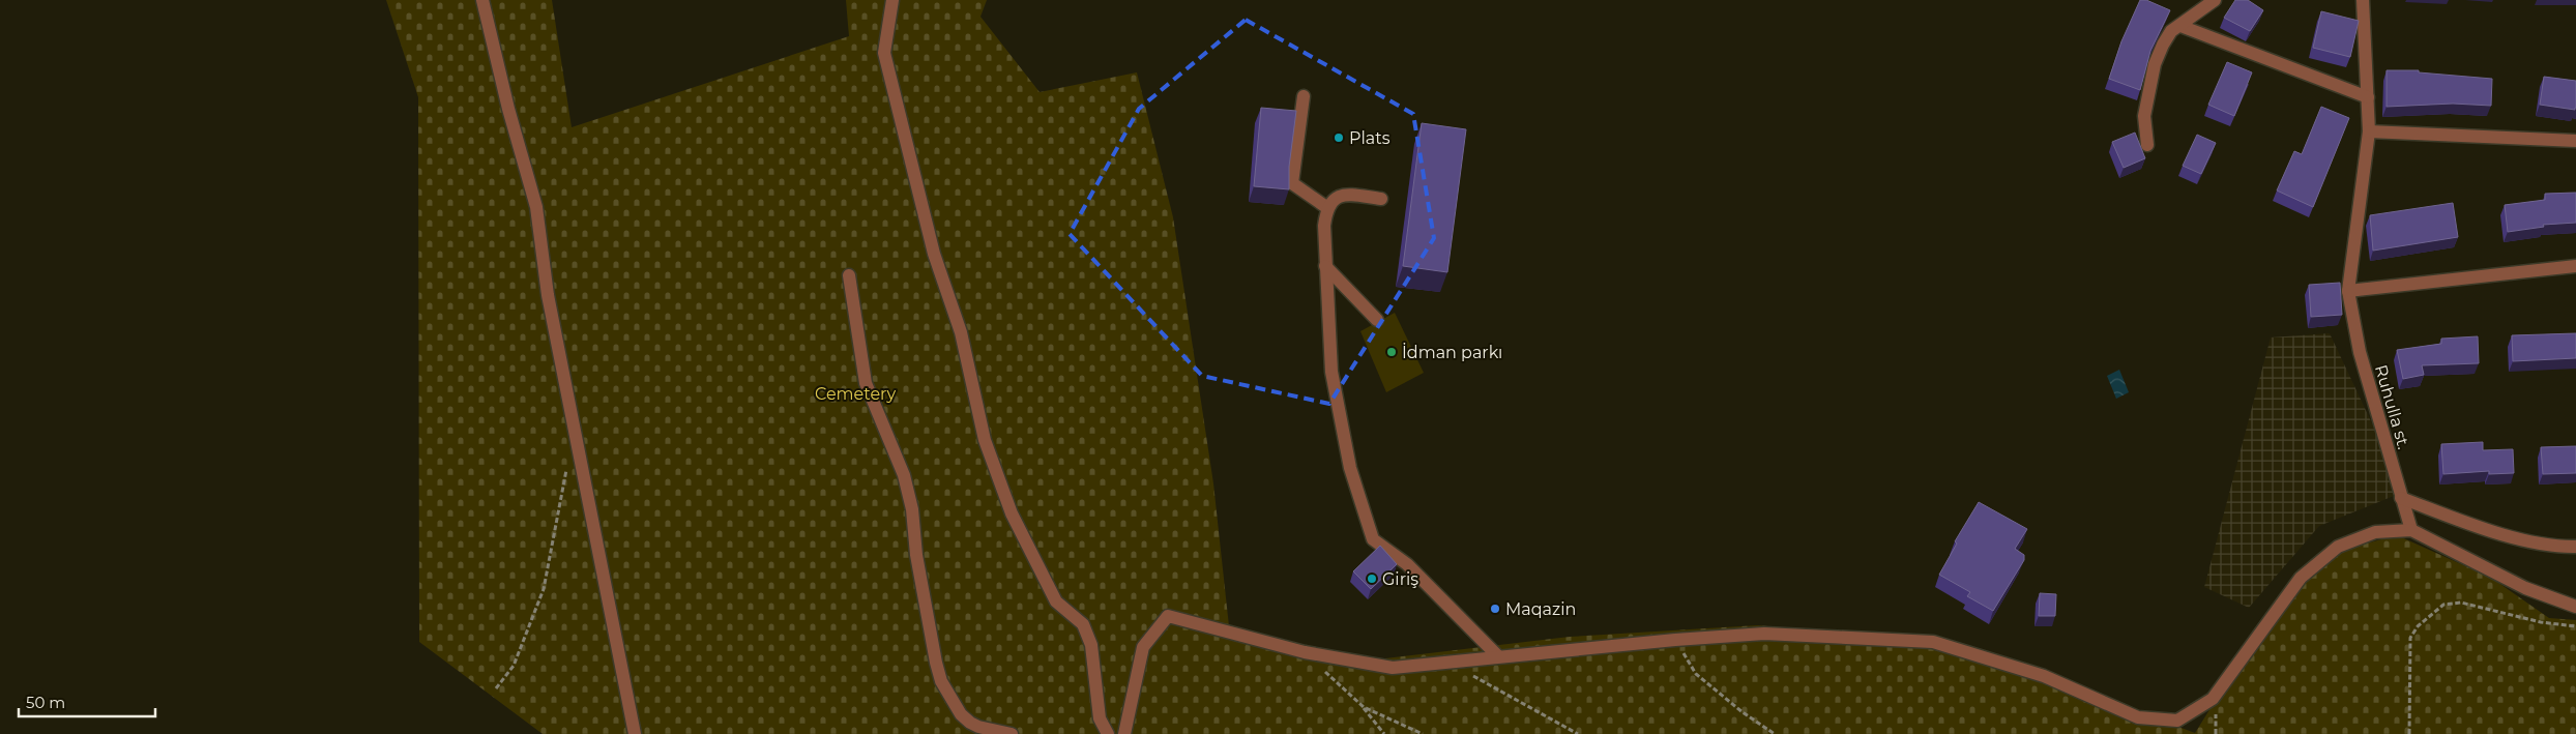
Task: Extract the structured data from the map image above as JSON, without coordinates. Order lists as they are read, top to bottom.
{
  "streets": {
    "street": ["Ruhulla st."]
  },
  "parks": ["Cemetery"],
  "places": [
    "Plats",
    "İdman parkı",
    "Giriş",
    "Maqazin"
  ],
  "scale_bar": "50 m"
}
